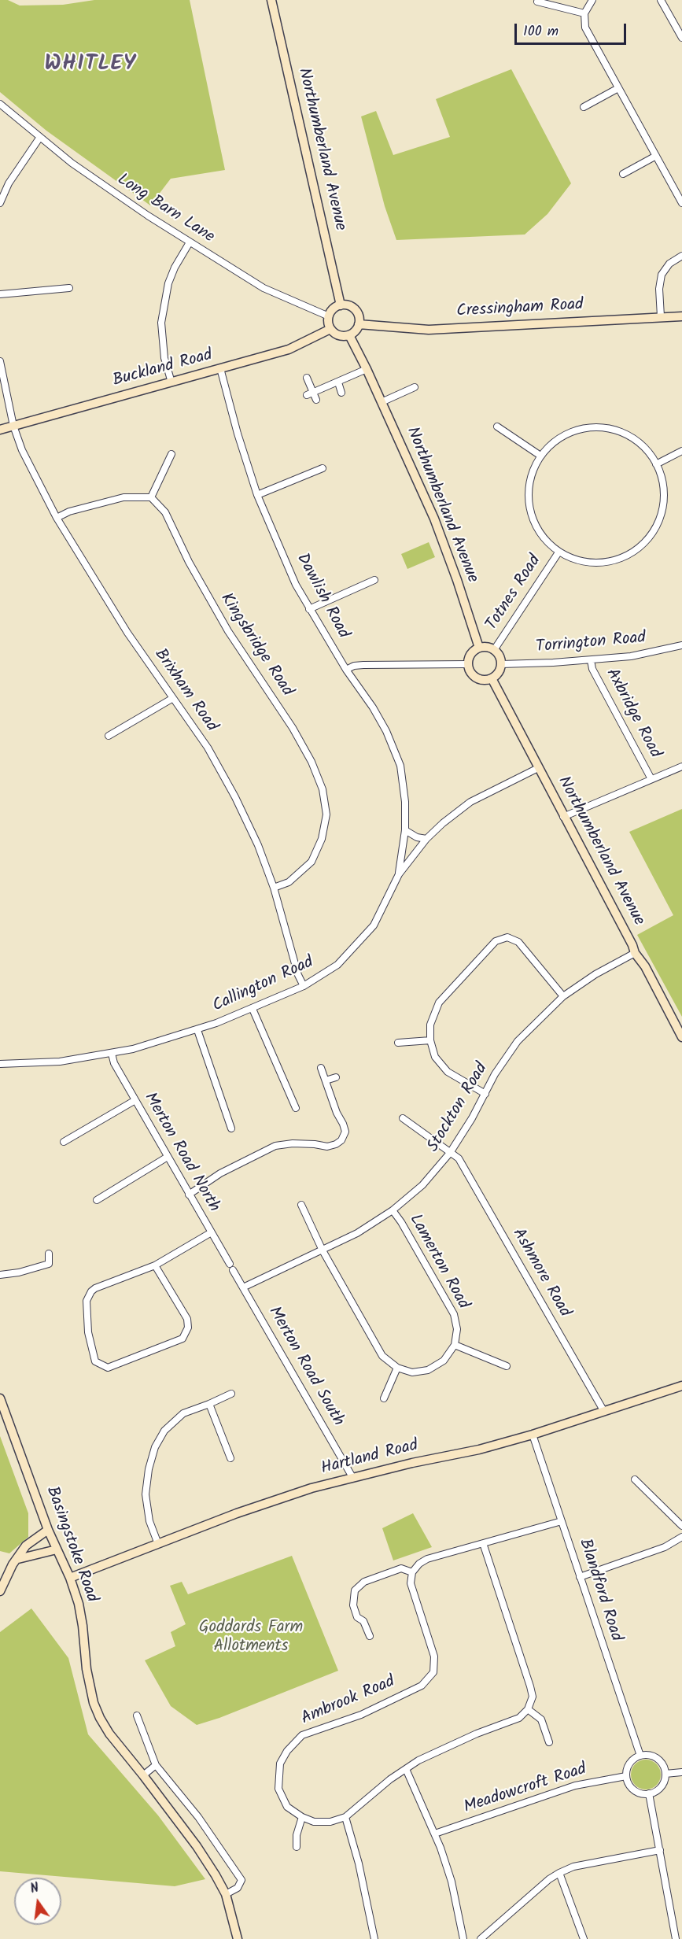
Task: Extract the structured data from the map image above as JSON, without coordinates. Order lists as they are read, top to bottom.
{
  "streets": {
    "street": [
      "Northumberland Avenue",
      "Long Barn Lane",
      "Cressingham Road",
      "Buckland Road",
      "Totnes Road",
      "Dawlish Road",
      "Torrington Road",
      "Kingsbridge Road",
      "Brixham Road",
      "Axbridge Road",
      "Callington Road",
      "Stockton Road",
      "Merton Road North",
      "Lamerton Road",
      "Ashmore Road",
      "Merton Road South",
      "Hartland Road",
      "Basingstoke Road",
      "Blandford Road",
      "Ambrook Road",
      "Meadowcroft Road"
    ]
  },
  "crossings": [
    ["Northumberland Avenue", "Long Barn Lane"],
    ["Northumberland Avenue", "Cressingham Road"],
    ["Northumberland Avenue", "Buckland Road"],
    ["Northumberland Avenue", "Totnes Road"],
    ["Northumberland Avenue", "Torrington Road"],
    ["Northumberland Avenue", "Callington Road"],
    ["Northumberland Avenue", "Stockton Road"],
    ["Long Barn Lane", "Cressingham Road"],
    ["Long Barn Lane", "Buckland Road"],
    ["Cressingham Road", "Buckland Road"],
    ["Buckland Road", "Dawlish Road"],
    ["Buckland Road", "Brixham Road"],
    ["Totnes Road", "Torrington Road"],
    ["Dawlish Road", "Callington Road"],
    ["Torrington Road", "Axbridge Road"],
    ["Kingsbridge Road", "Brixham Road"],
    ["Brixham Road", "Callington Road"],
    ["Callington Road", "Merton Road North"],
    ["Stockton Road", "Lamerton Road"],
    ["Stockton Road", "Ashmore Road"],
    ["Stockton Road", "Merton Road South"],
    ["Ashmore Road", "Hartland Road"],
    ["Merton Road South", "Hartland Road"],
    ["Hartland Road", "Basingstoke Road"],
    ["Hartland Road", "Blandford Road"],
    ["Blandford Road", "Meadowcroft Road"]
  ],
  "districts": ["WHITLEY"],
  "parks": ["Goddards Farm Allotments"],
  "scale_bar": "100 m",
  "north": "top"
}
